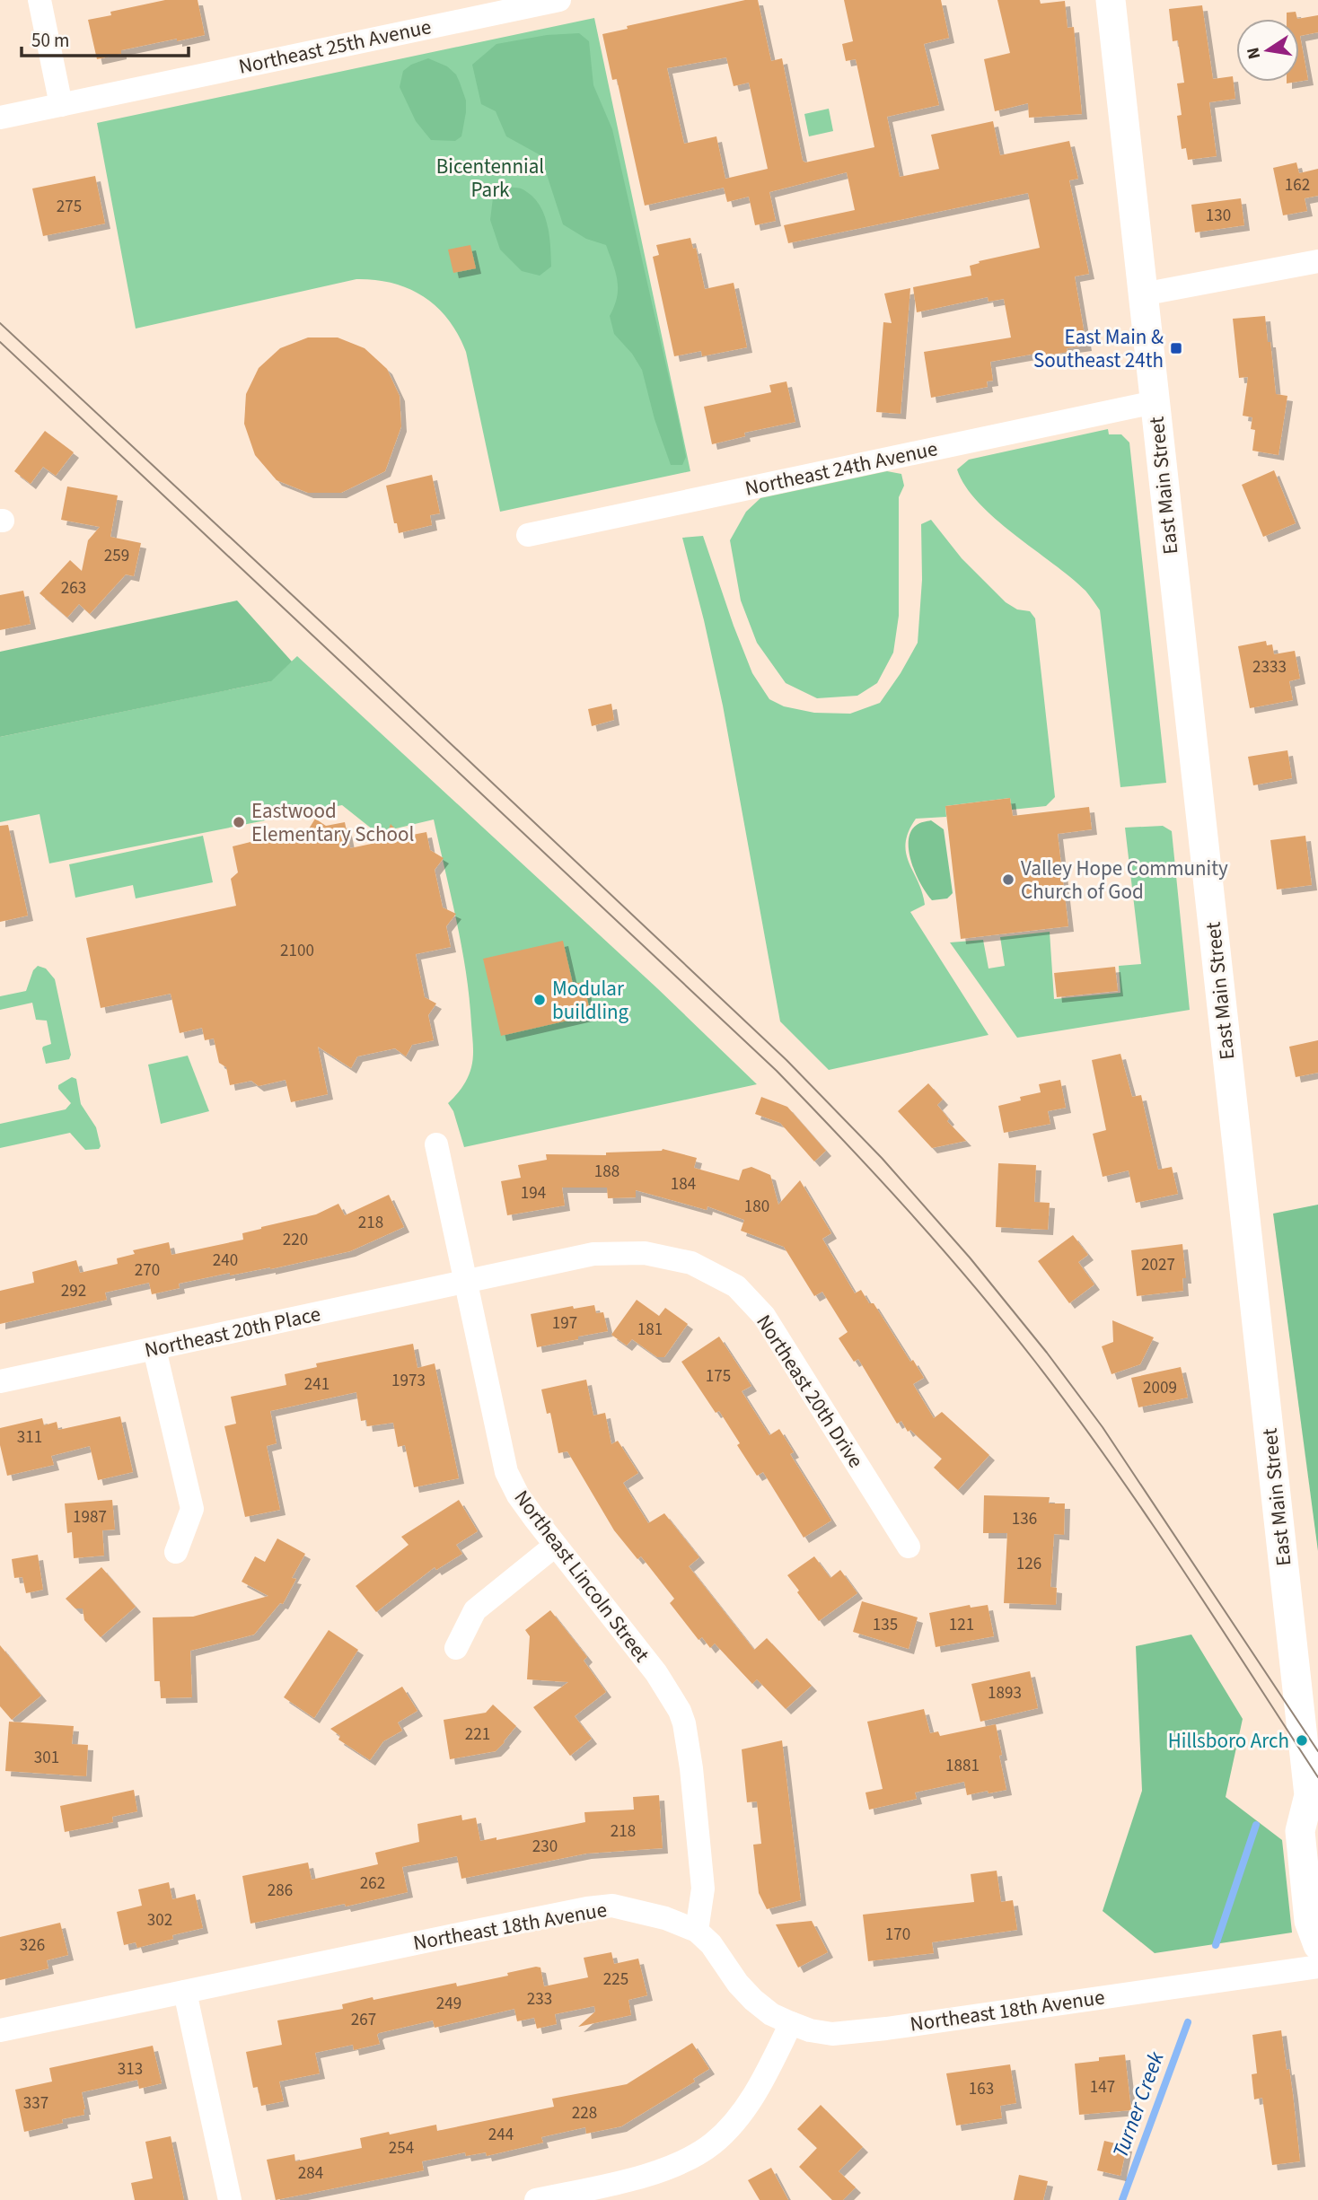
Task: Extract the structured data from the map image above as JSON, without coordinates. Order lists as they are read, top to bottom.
{
  "streets": {
    "main road": ["East Main Street"],
    "street": [
      "Northeast 25th Avenue",
      "Northeast 24th Avenue",
      "Northeast 20th Place",
      "Northeast 20th Drive",
      "Northeast Lincoln Street",
      "Northeast 18th Avenue"
    ]
  },
  "crossings": [
    ["Northeast 24th Avenue", "East Main Street"],
    ["Northeast 20th Place", "Northeast 20th Drive"],
    ["Northeast 20th Place", "Northeast Lincoln Street"],
    ["Northeast 20th Drive", "Northeast Lincoln Street"],
    ["Northeast Lincoln Street", "Northeast 18th Avenue"]
  ],
  "water": ["Turner Creek"],
  "parks": ["Bicentennial Park"],
  "places": {
    "transit": ["East Main & Southeast 24th"],
    "other": [
      "Eastwood Elementary School",
      "Valley Hope Community Church of God",
      "Modular buildling",
      "Hillsboro Arch"
    ]
  },
  "house_numbers": [
    "162",
    "275",
    "130",
    "259",
    "263",
    "2333",
    "2100",
    "188",
    "184",
    "194",
    "180",
    "218",
    "220",
    "240",
    "2027",
    "270",
    "292",
    "197",
    "181",
    "175",
    "1973",
    "241",
    "2009",
    "311",
    "1987",
    "136",
    "126",
    "135",
    "121",
    "1893",
    "221",
    "301",
    "1881",
    "218",
    "230",
    "262",
    "286",
    "302",
    "170",
    "326",
    "225",
    "233",
    "249",
    "267",
    "313",
    "147",
    "163",
    "337",
    "228",
    "244",
    "254",
    "284"
  ],
  "scale_bar": "50 m",
  "north": "left"
}
